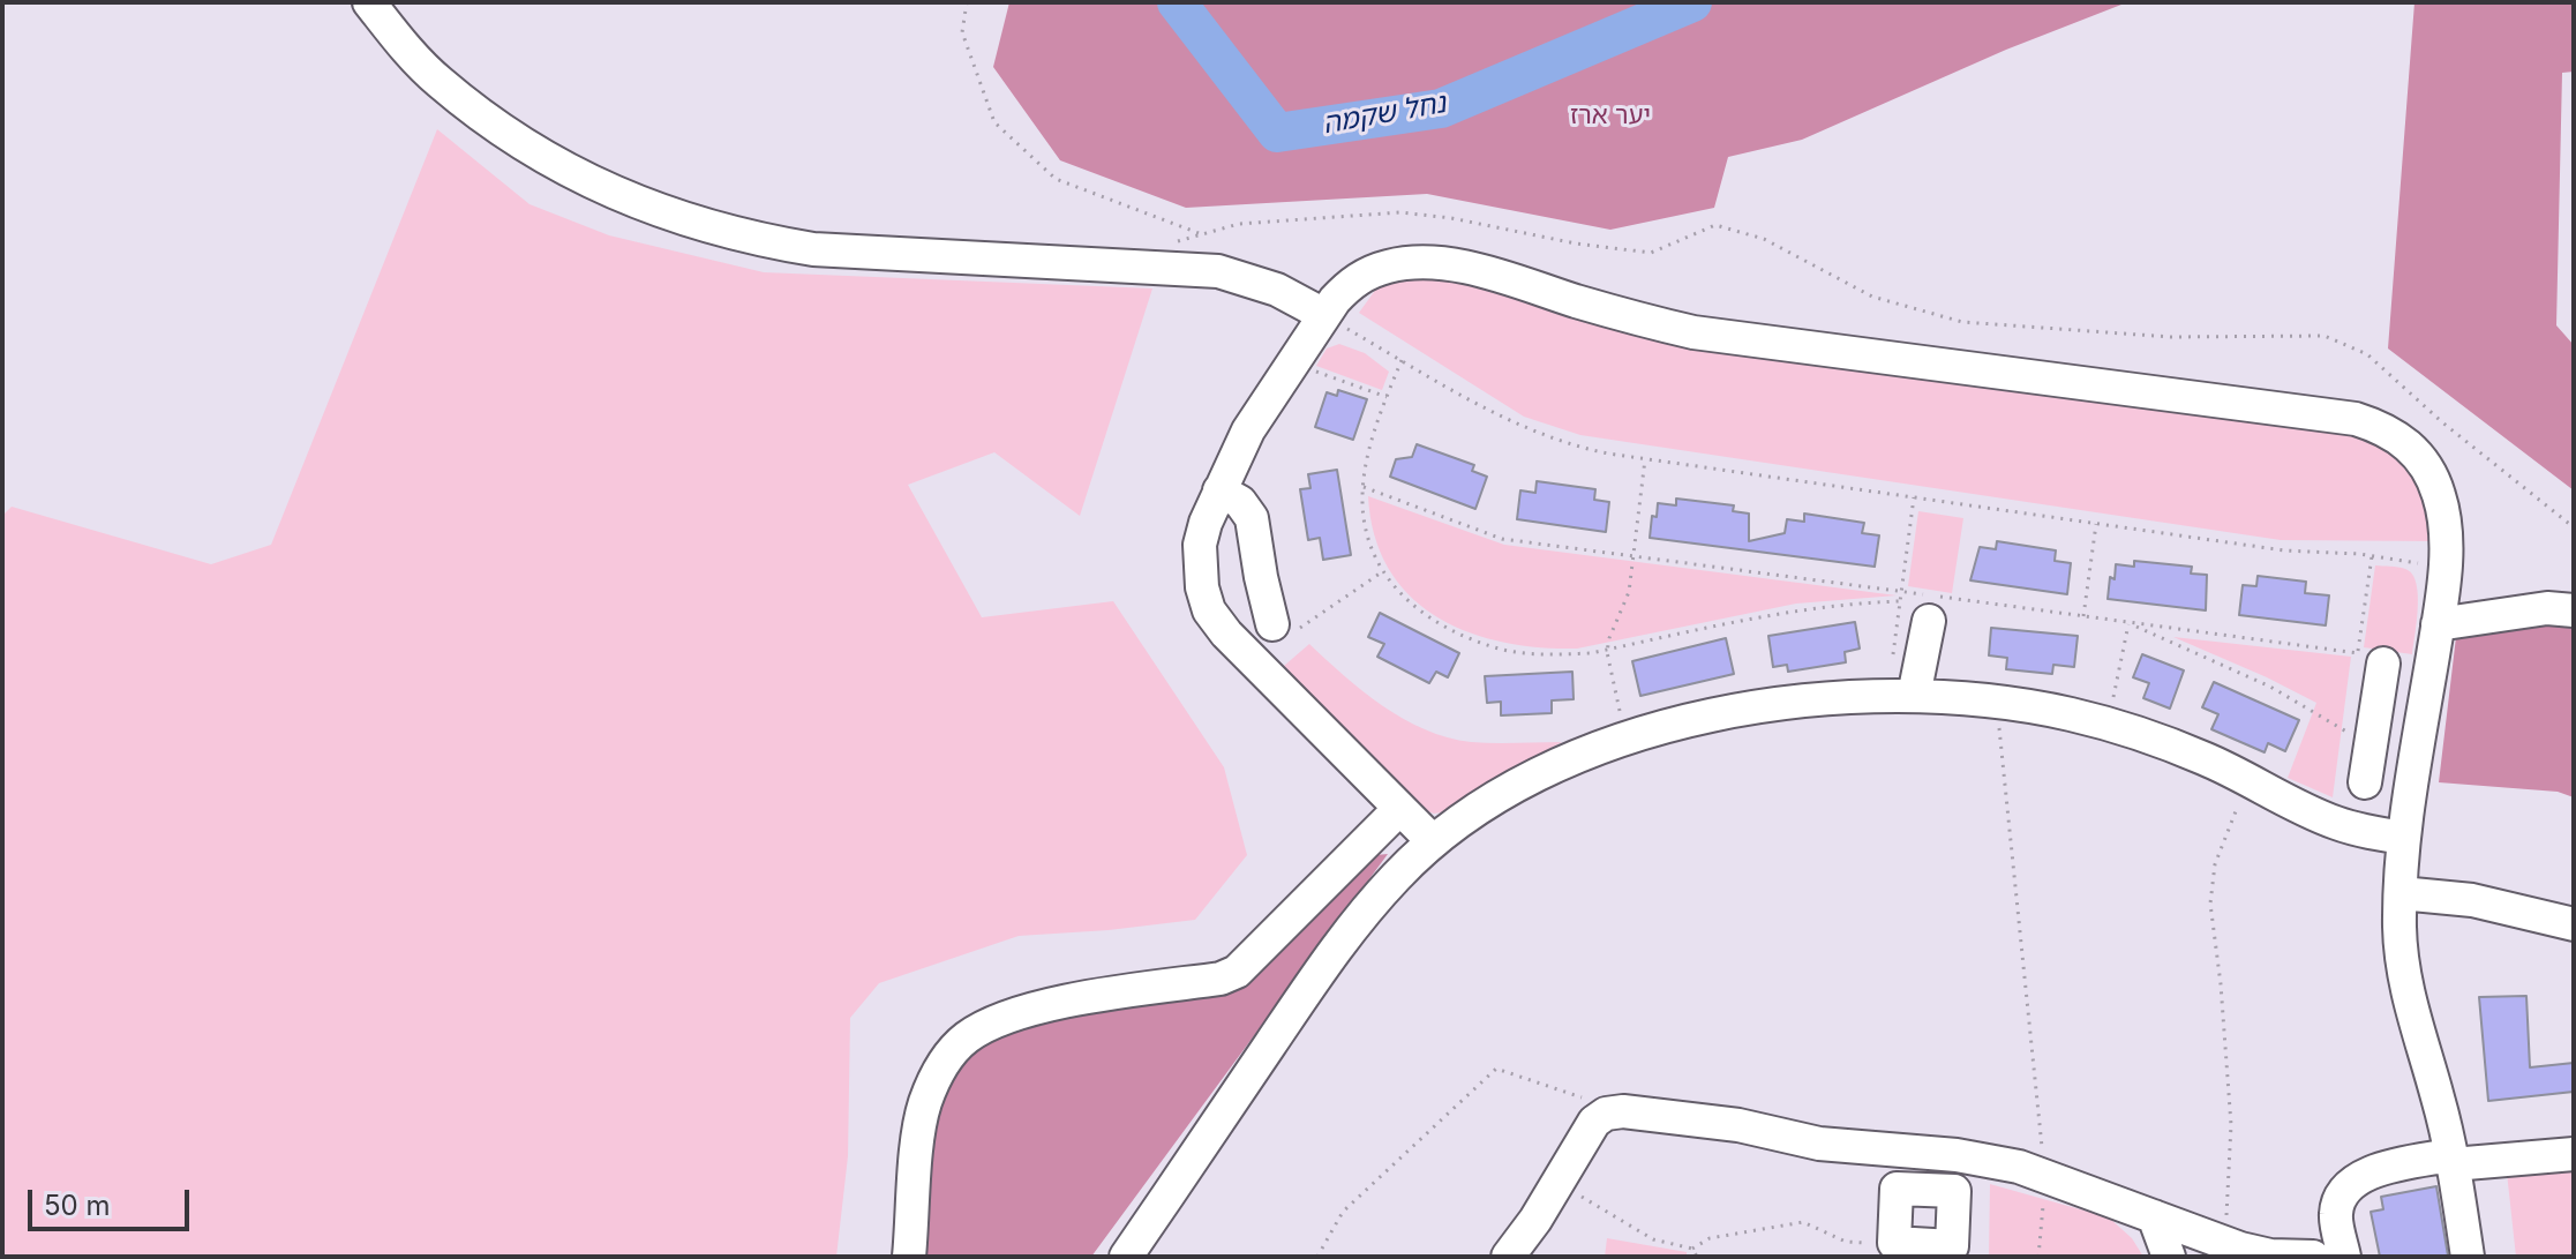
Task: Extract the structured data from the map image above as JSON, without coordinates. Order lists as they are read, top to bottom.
{
  "water": ["נחל שקמה"],
  "parks": ["יער ארז"],
  "scale_bar": "50 m"
}
